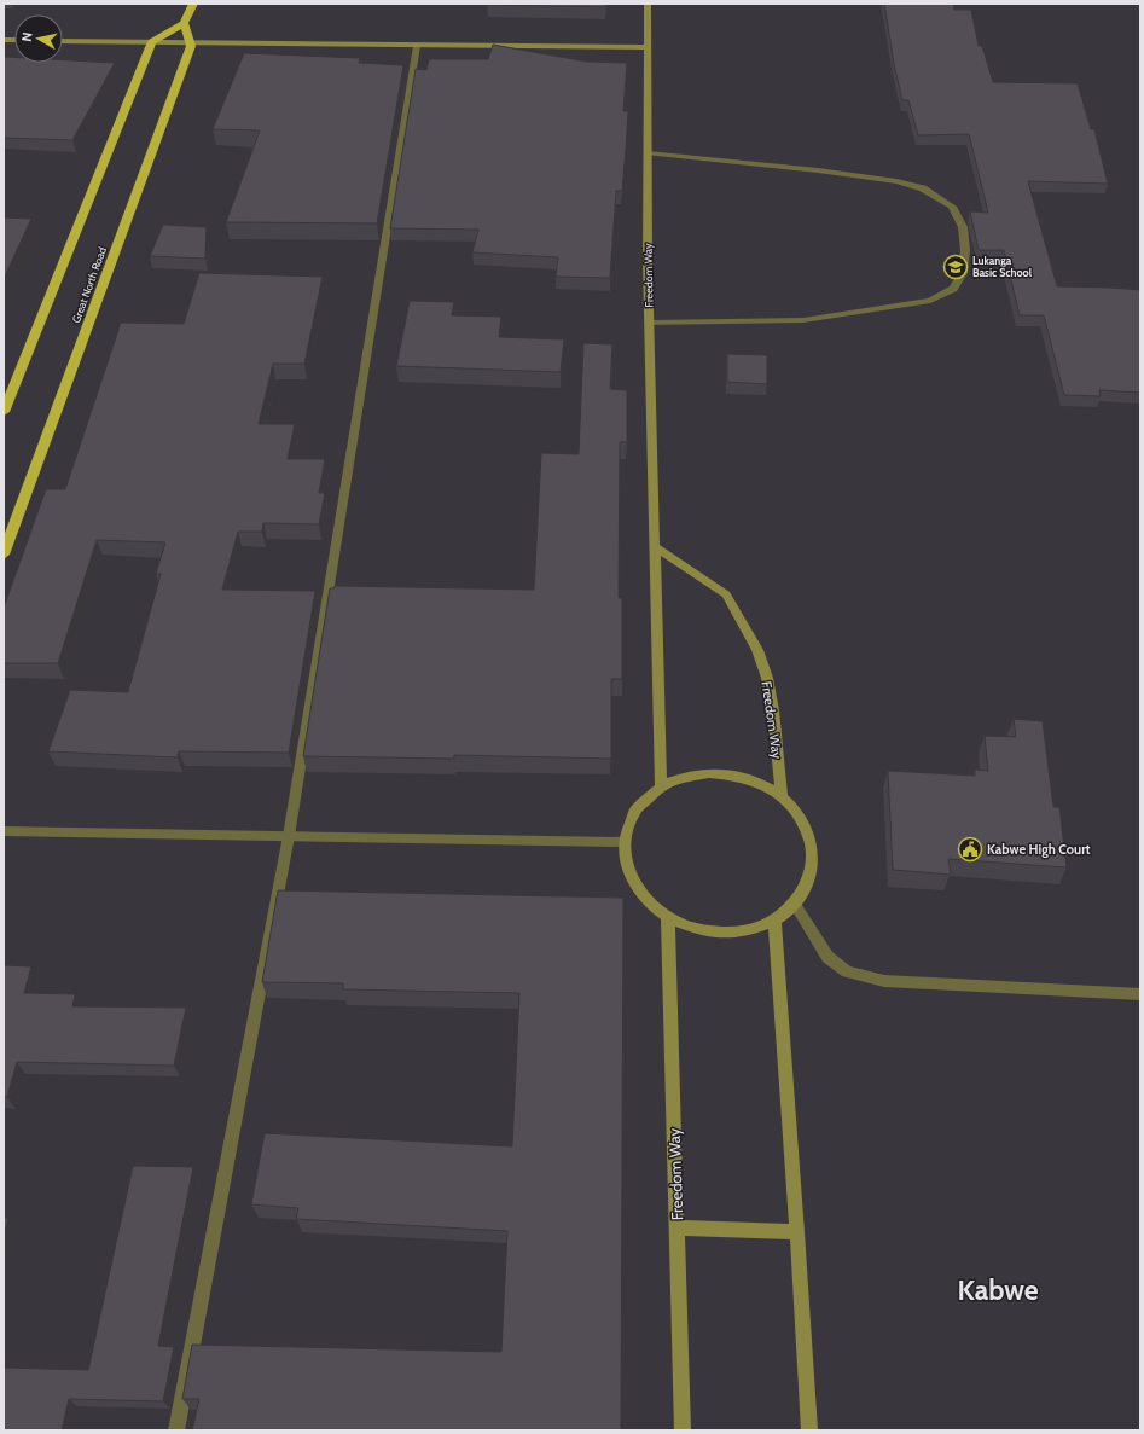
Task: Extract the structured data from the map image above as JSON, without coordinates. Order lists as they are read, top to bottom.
{
  "streets": {
    "highway": ["Great North Road"],
    "main road": ["Freedom Way"]
  },
  "districts": ["Kabwe"],
  "places": {
    "school or university": ["Lukanga Basic School"],
    "public building": ["Kabwe High Court"]
  },
  "north": "left"
}
